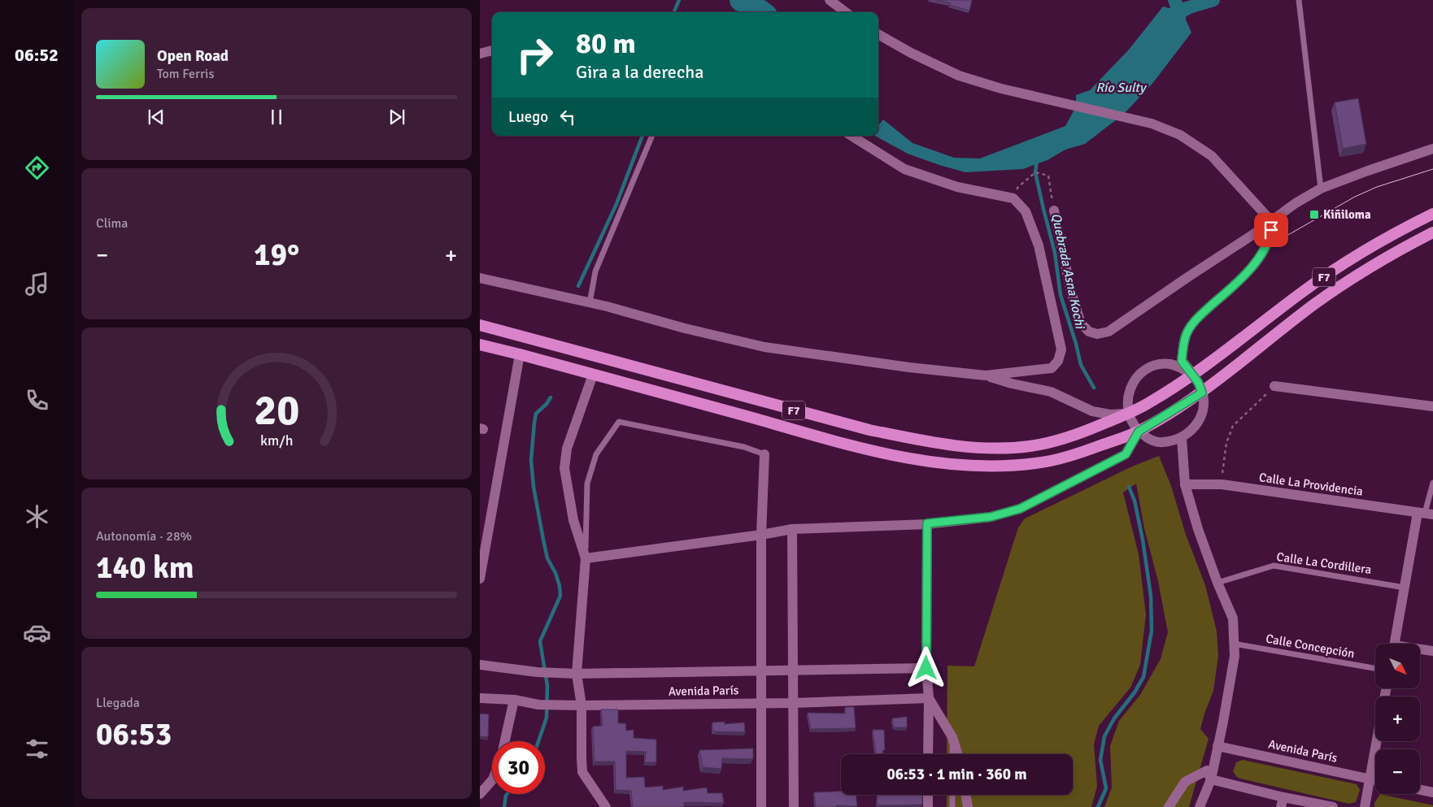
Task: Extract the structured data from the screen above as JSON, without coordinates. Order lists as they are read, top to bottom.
{
  "streets": {
    "highway": ["F7"],
    "street": ["Calle La Providencia", "Avenida París"],
    "lane": ["Calle La Cordillera", "Calle Concepción"]
  },
  "water": ["Río Sulty", "Quebrada Asna Kochi"],
  "places": {
    "transit": ["Kiñiloma"]
  },
  "north": "bottom right",
  "page": {
    "tabs": "06:52",
    "turn": ["80 m", "Gira a la derecha"],
    "song": ["Open Road", "Tom Ferris"],
    "then": "Luego",
    "tile": [
      "Clima",
      ["Autonomía · 28%", "140 km"],
      ["Llegada", "06:53"]
    ],
    "heat": ["−", "19°", "+"],
    "map_buttons": ["+", "−"],
    "limit": "30",
    "trip": "06:53 · 1 min · 360 m",
    "gauge": ["20", "km/h"]
  }
}
